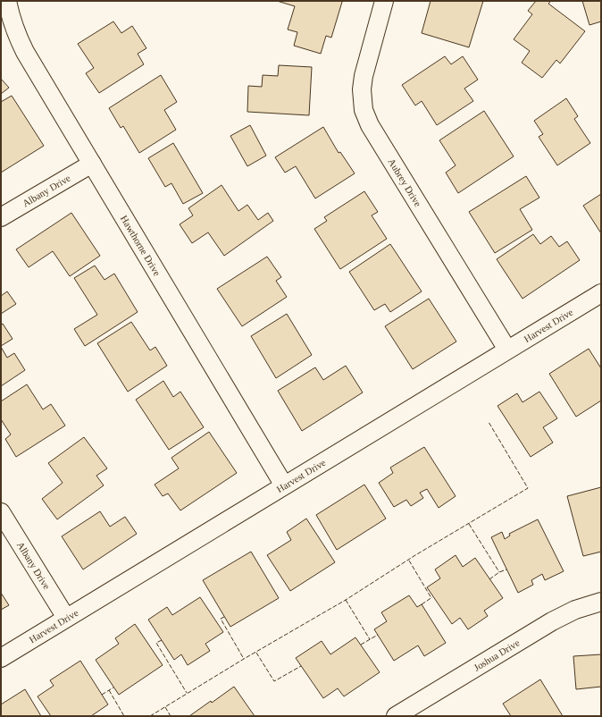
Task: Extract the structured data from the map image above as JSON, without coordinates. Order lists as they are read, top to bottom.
{
  "streets": {
    "street": [
      "Aubrey Drive",
      "Albany Drive",
      "Hawthorne Drive",
      "Harvest Drive",
      "Joshua Drive"
    ]
  },
  "crossings": [
    ["Aubrey Drive", "Harvest Drive"],
    ["Albany Drive", "Hawthorne Drive"],
    ["Albany Drive", "Harvest Drive"],
    ["Hawthorne Drive", "Harvest Drive"]
  ]
}
